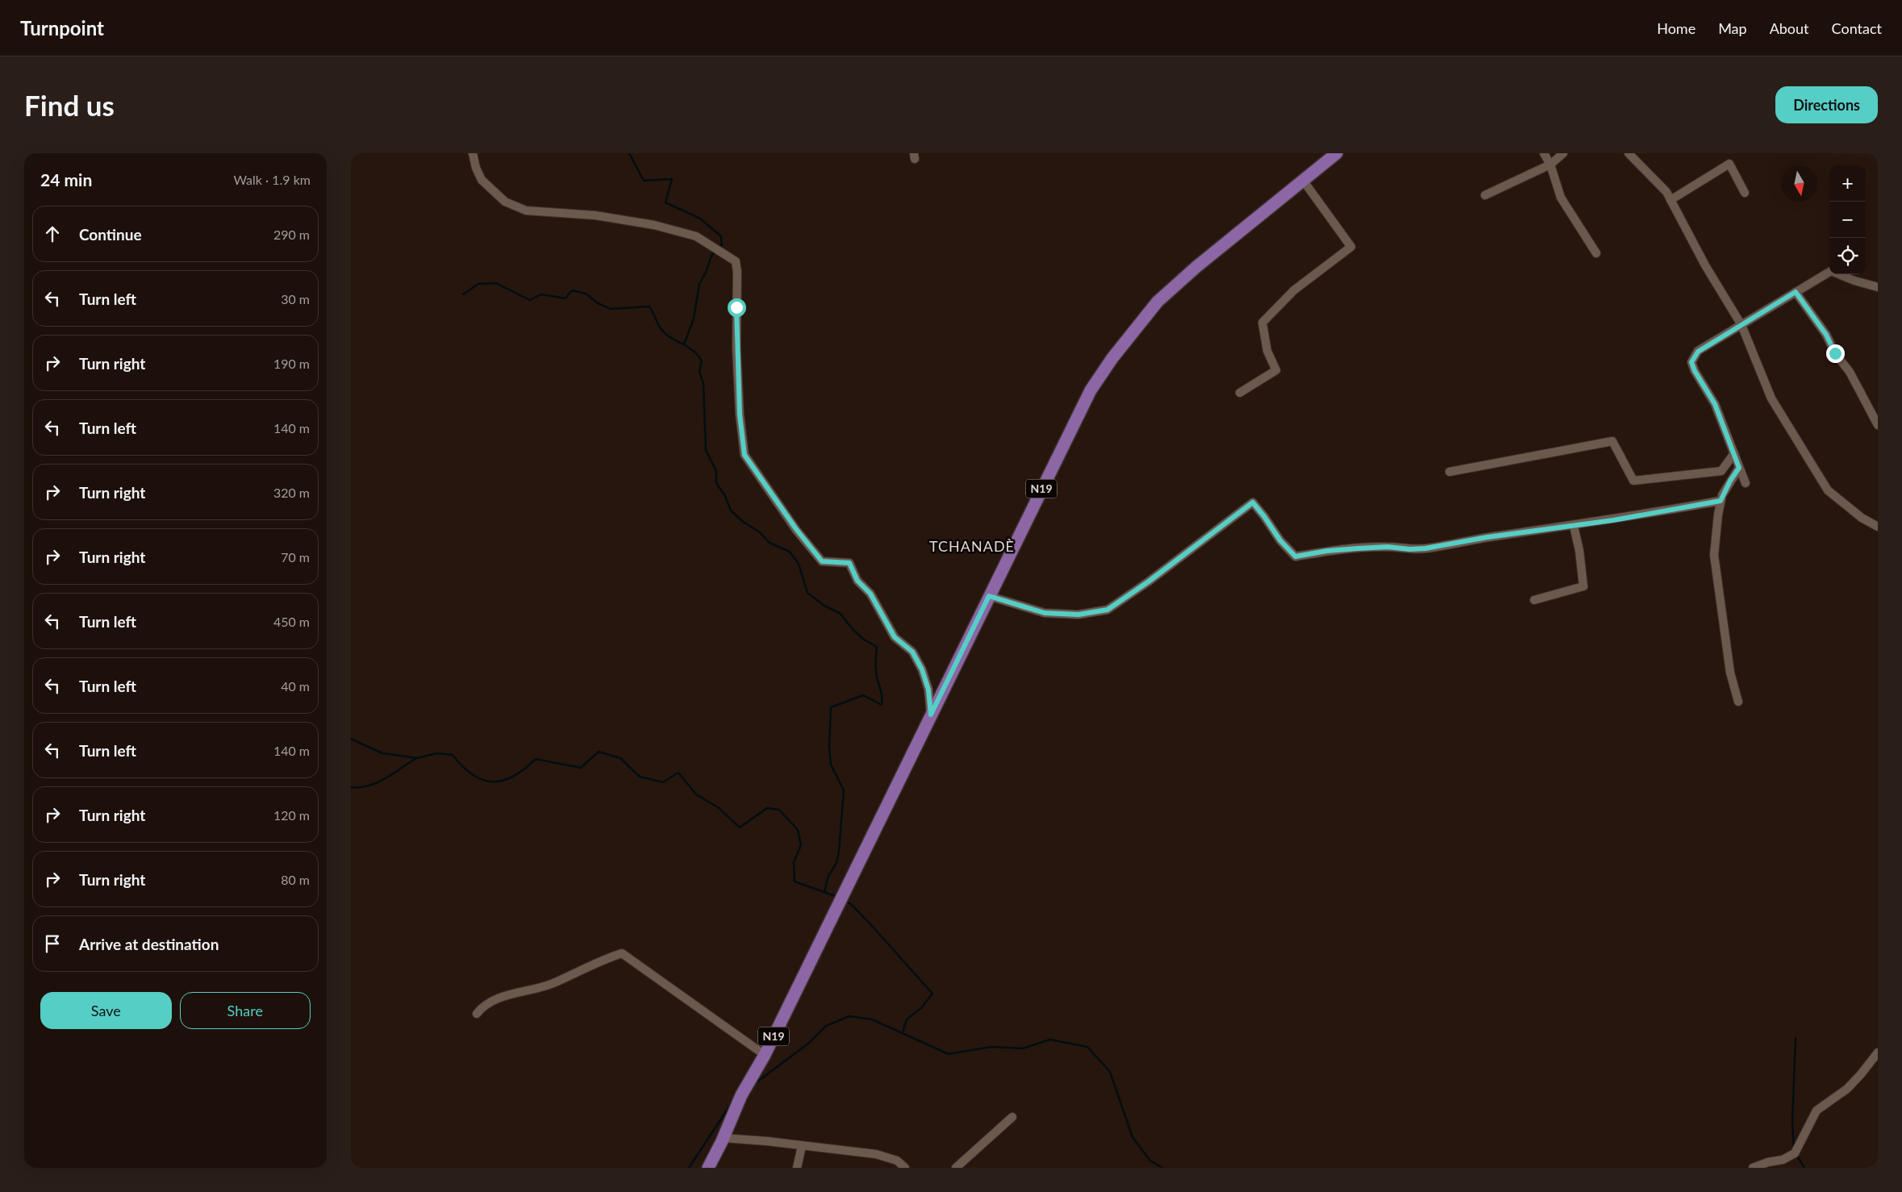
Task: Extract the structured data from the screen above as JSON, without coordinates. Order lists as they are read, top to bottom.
{
  "streets": {
    "main road": ["N19"]
  },
  "districts": ["TCHANADÈ"],
  "north": "bottom",
  "page": {
    "header": "Turnpoint",
    "nav": [
      "Home",
      "Map",
      "About",
      "Contact"
    ],
    "buttons": [
      "Directions",
      ["Save", "Share"]
    ],
    "title": "Find us",
    "heading": ["24 min", "Walk · 1.9 km"],
    "map_buttons": ["+", "−"],
    "list": [
      ["Continue", "290 m"],
      ["Turn left", "30 m"],
      ["Turn right", "190 m"],
      ["Turn left", "140 m"],
      ["Turn right", "320 m"],
      ["Turn right", "70 m"],
      ["Turn left", "450 m"],
      ["Turn left", "40 m"],
      ["Turn left", "140 m"],
      ["Turn right", "120 m"],
      ["Turn right", "80 m"],
      "Arrive at destination"
    ]
  }
}
